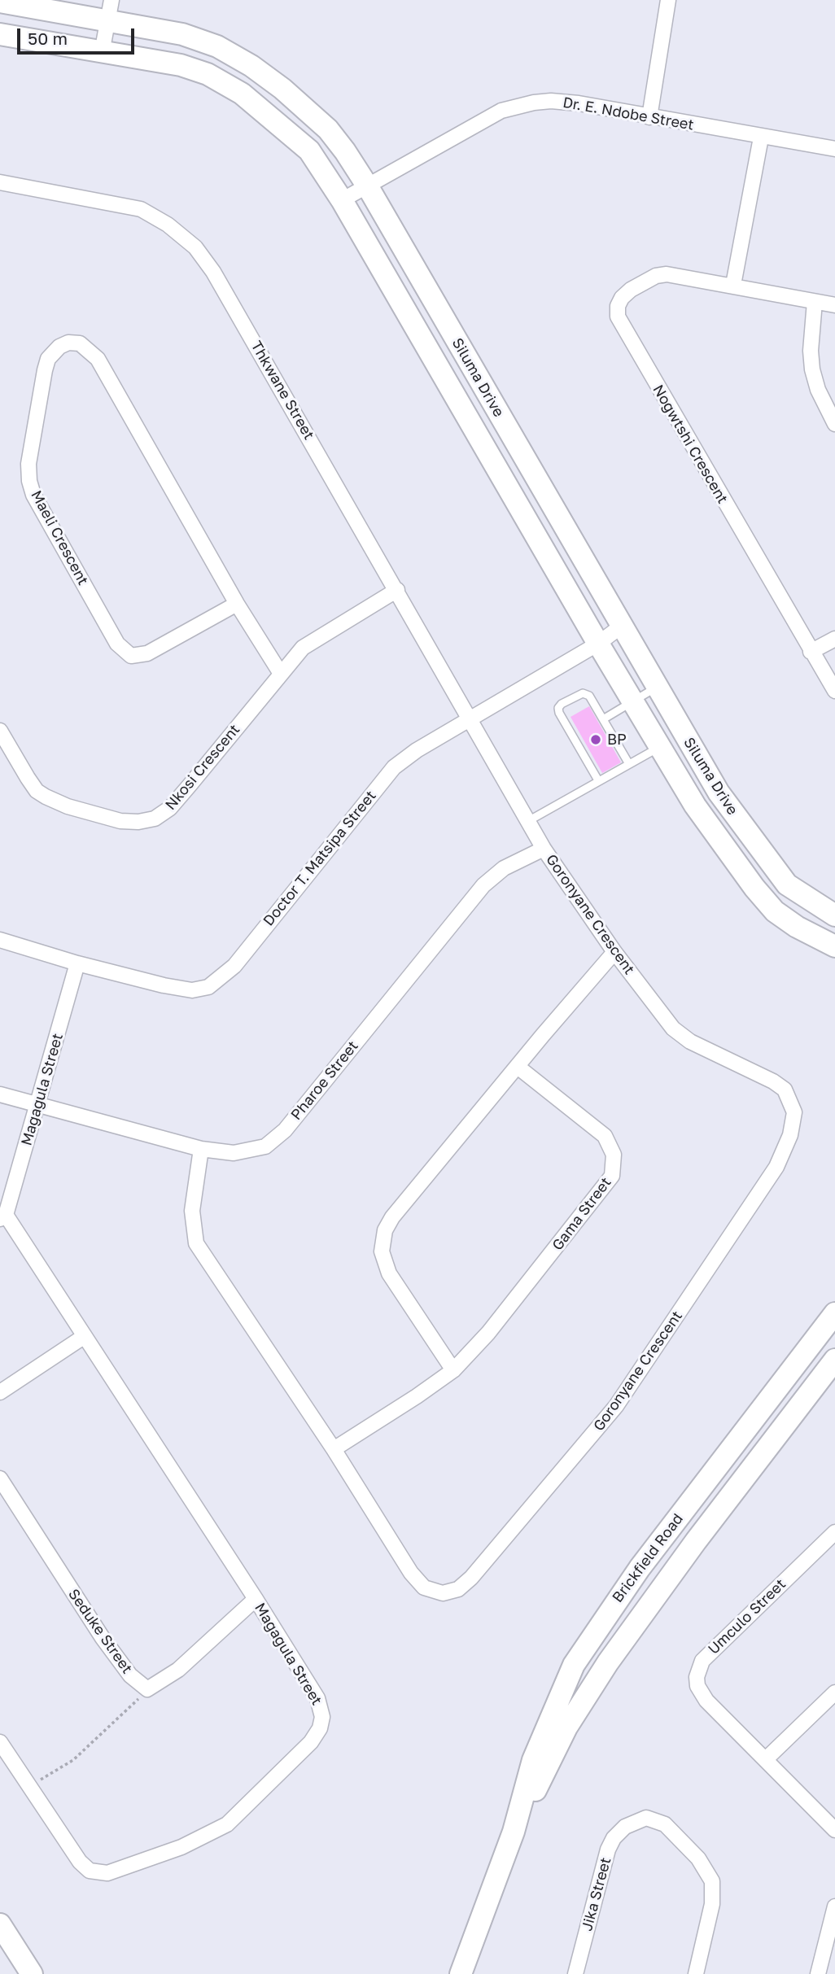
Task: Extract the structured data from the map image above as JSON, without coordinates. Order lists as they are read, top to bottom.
{
  "streets": {
    "street": [
      "Dr. E. Ndobe Street",
      "Siluma Drive",
      "Thkwane Street",
      "Nogwtshi Crescent",
      "Maeli Crescent",
      "Nkosi Crescent",
      "Doctor T. Matsipa Street",
      "Goronyane Crescent",
      "Pharoe Street",
      "Magagula Street",
      "Gama Street",
      "Brickfield Road",
      "Umculo Street",
      "Seduke Street",
      "Jika Street"
    ]
  },
  "crossings": [
    ["Dr. E. Ndobe Street", "Siluma Drive"],
    ["Siluma Drive", "Doctor T. Matsipa Street"],
    ["Thkwane Street", "Nkosi Crescent"],
    ["Thkwane Street", "Doctor T. Matsipa Street"],
    ["Thkwane Street", "Goronyane Crescent"],
    ["Maeli Crescent", "Nkosi Crescent"],
    ["Doctor T. Matsipa Street", "Goronyane Crescent"],
    ["Doctor T. Matsipa Street", "Magagula Street"],
    ["Goronyane Crescent", "Pharoe Street"],
    ["Goronyane Crescent", "Gama Street"],
    ["Pharoe Street", "Magagula Street"]
  ],
  "places": ["BP"],
  "scale_bar": "50 m"
}
